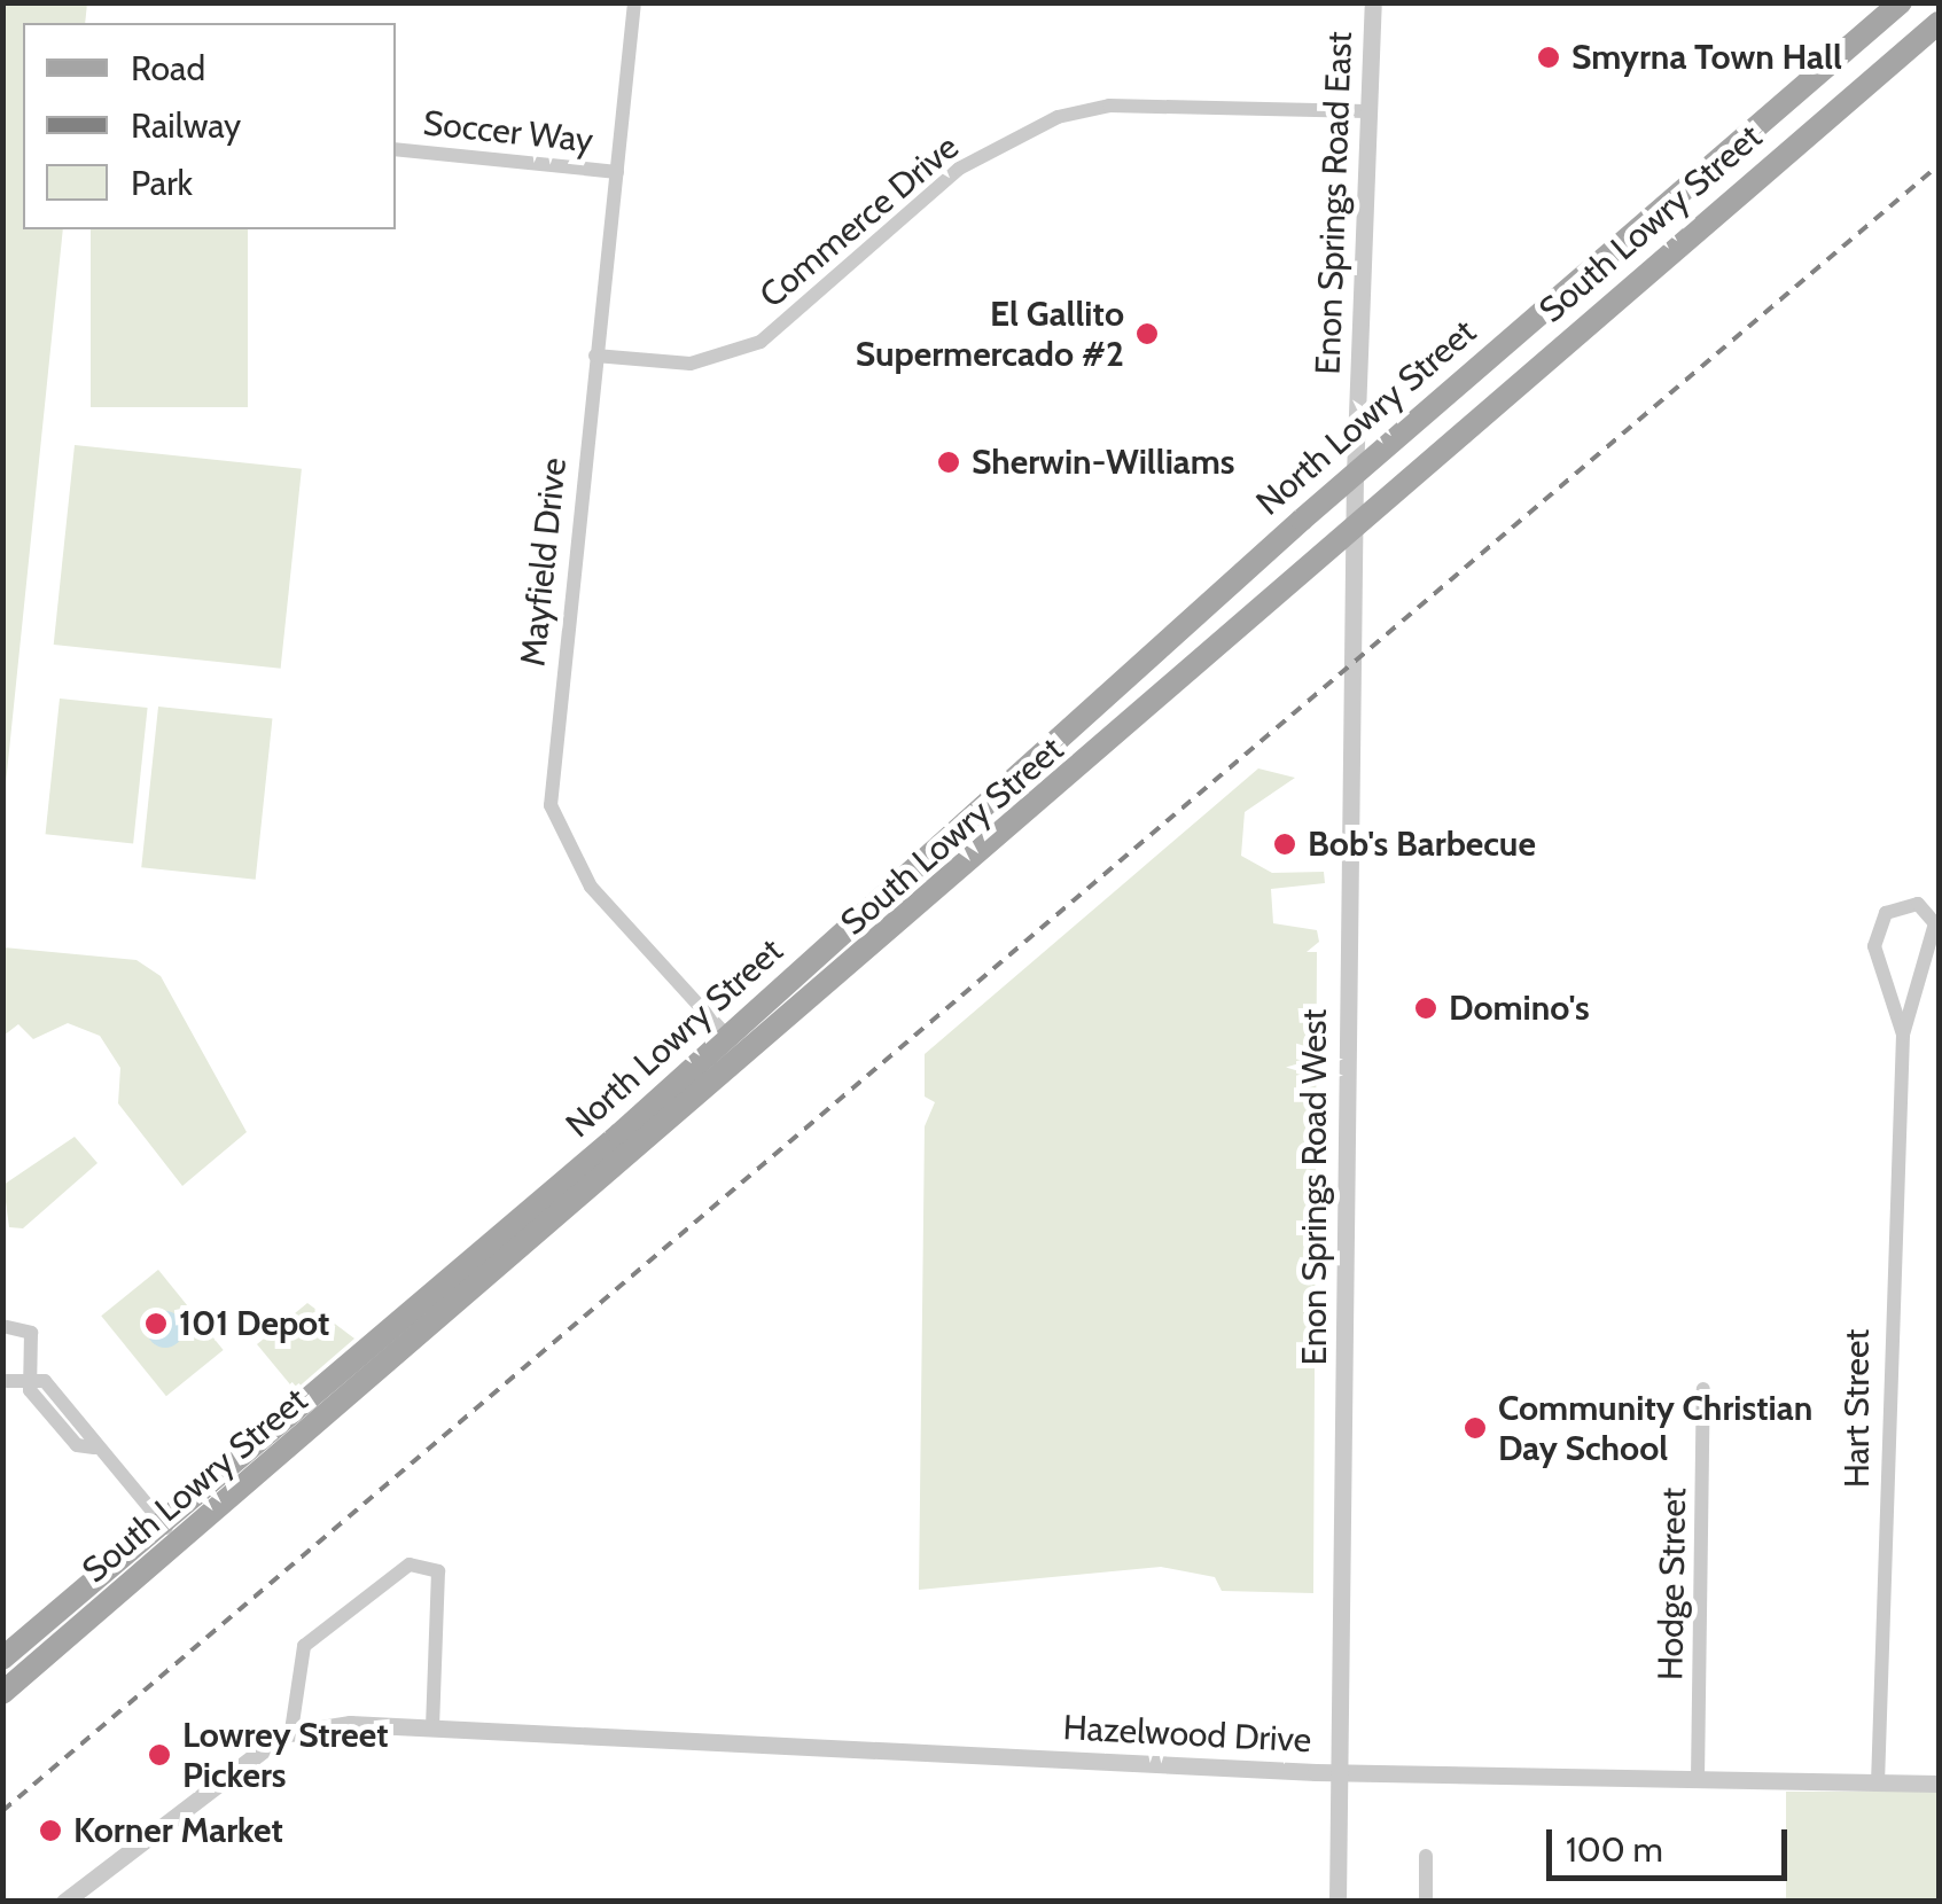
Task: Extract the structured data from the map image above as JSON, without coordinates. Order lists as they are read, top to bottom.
{
  "streets": {
    "main road": ["South Lowry Street", "North Lowry Street"],
    "street": [
      "Soccer Way",
      "Enon Springs Road East",
      "Commerce Drive",
      "Mayfield Drive",
      "Enon Springs Road West",
      "Hart Street",
      "Hodge Street",
      "Hazelwood Drive"
    ]
  },
  "crossings": [
    ["Soccer Way", "Mayfield Drive"],
    ["Enon Springs Road East", "Commerce Drive"],
    ["Enon Springs Road East", "North Lowry Street"],
    ["Enon Springs Road East", "Enon Springs Road West"],
    ["Commerce Drive", "Mayfield Drive"],
    ["South Lowry Street", "Mayfield Drive"],
    ["South Lowry Street", "Enon Springs Road West"],
    ["North Lowry Street", "Mayfield Drive"],
    ["North Lowry Street", "Enon Springs Road West"],
    ["Enon Springs Road West", "Hazelwood Drive"],
    ["Hart Street", "Hazelwood Drive"],
    ["Hodge Street", "Hazelwood Drive"]
  ],
  "places": [
    "Smyrna Town Hall",
    "El Gallito Supermercado #2",
    "Sherwin-Williams",
    "Bob's Barbecue",
    "Domino's",
    "101 Depot",
    "Community Christian Day School",
    "Lowrey Street Pickers",
    "Korner Market"
  ],
  "legend": ["Road", "Railway", "Park"],
  "scale_bar": "100 m"
}
